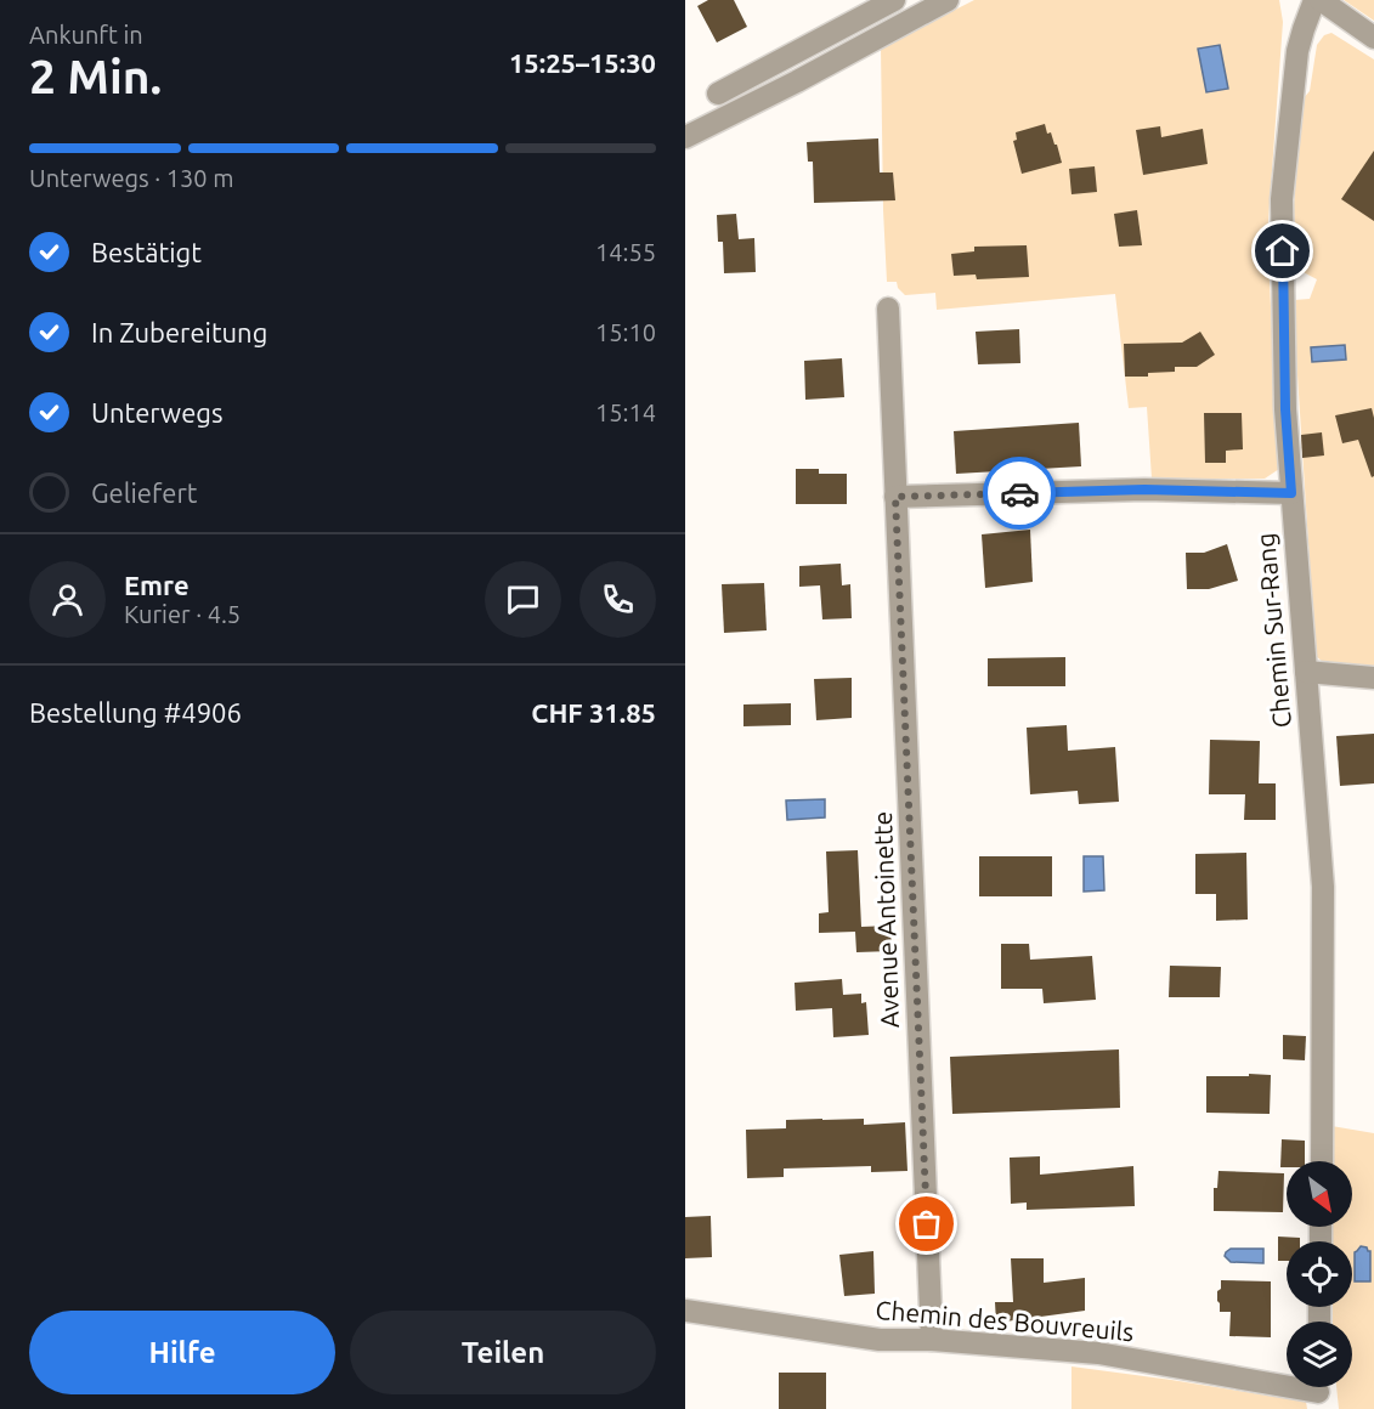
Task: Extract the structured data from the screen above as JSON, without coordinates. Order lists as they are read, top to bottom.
{
  "streets": {
    "street": ["Chemin Sur-Rang", "Avenue Antoinette", "Chemin des Bouvreuils"]
  },
  "crossings": [
    ["Avenue Antoinette", "Chemin des Bouvreuils"]
  ],
  "north": "bottom right",
  "page": {
    "heading": ["2 Min.", "Ankunft in", "15:25–15:30"],
    "panel": [
      "Emre",
      "Kurier · 4.5",
      "Bestellung #4906",
      "CHF 31.85"
    ],
    "bar": "Unterwegs · 130 m",
    "list": [
      ["Bestätigt", "14:55"],
      ["In Zubereitung", "15:10"],
      ["Unterwegs", "15:14"],
      "Geliefert"
    ],
    "buttons": ["Hilfe", "Teilen"]
  }
}
